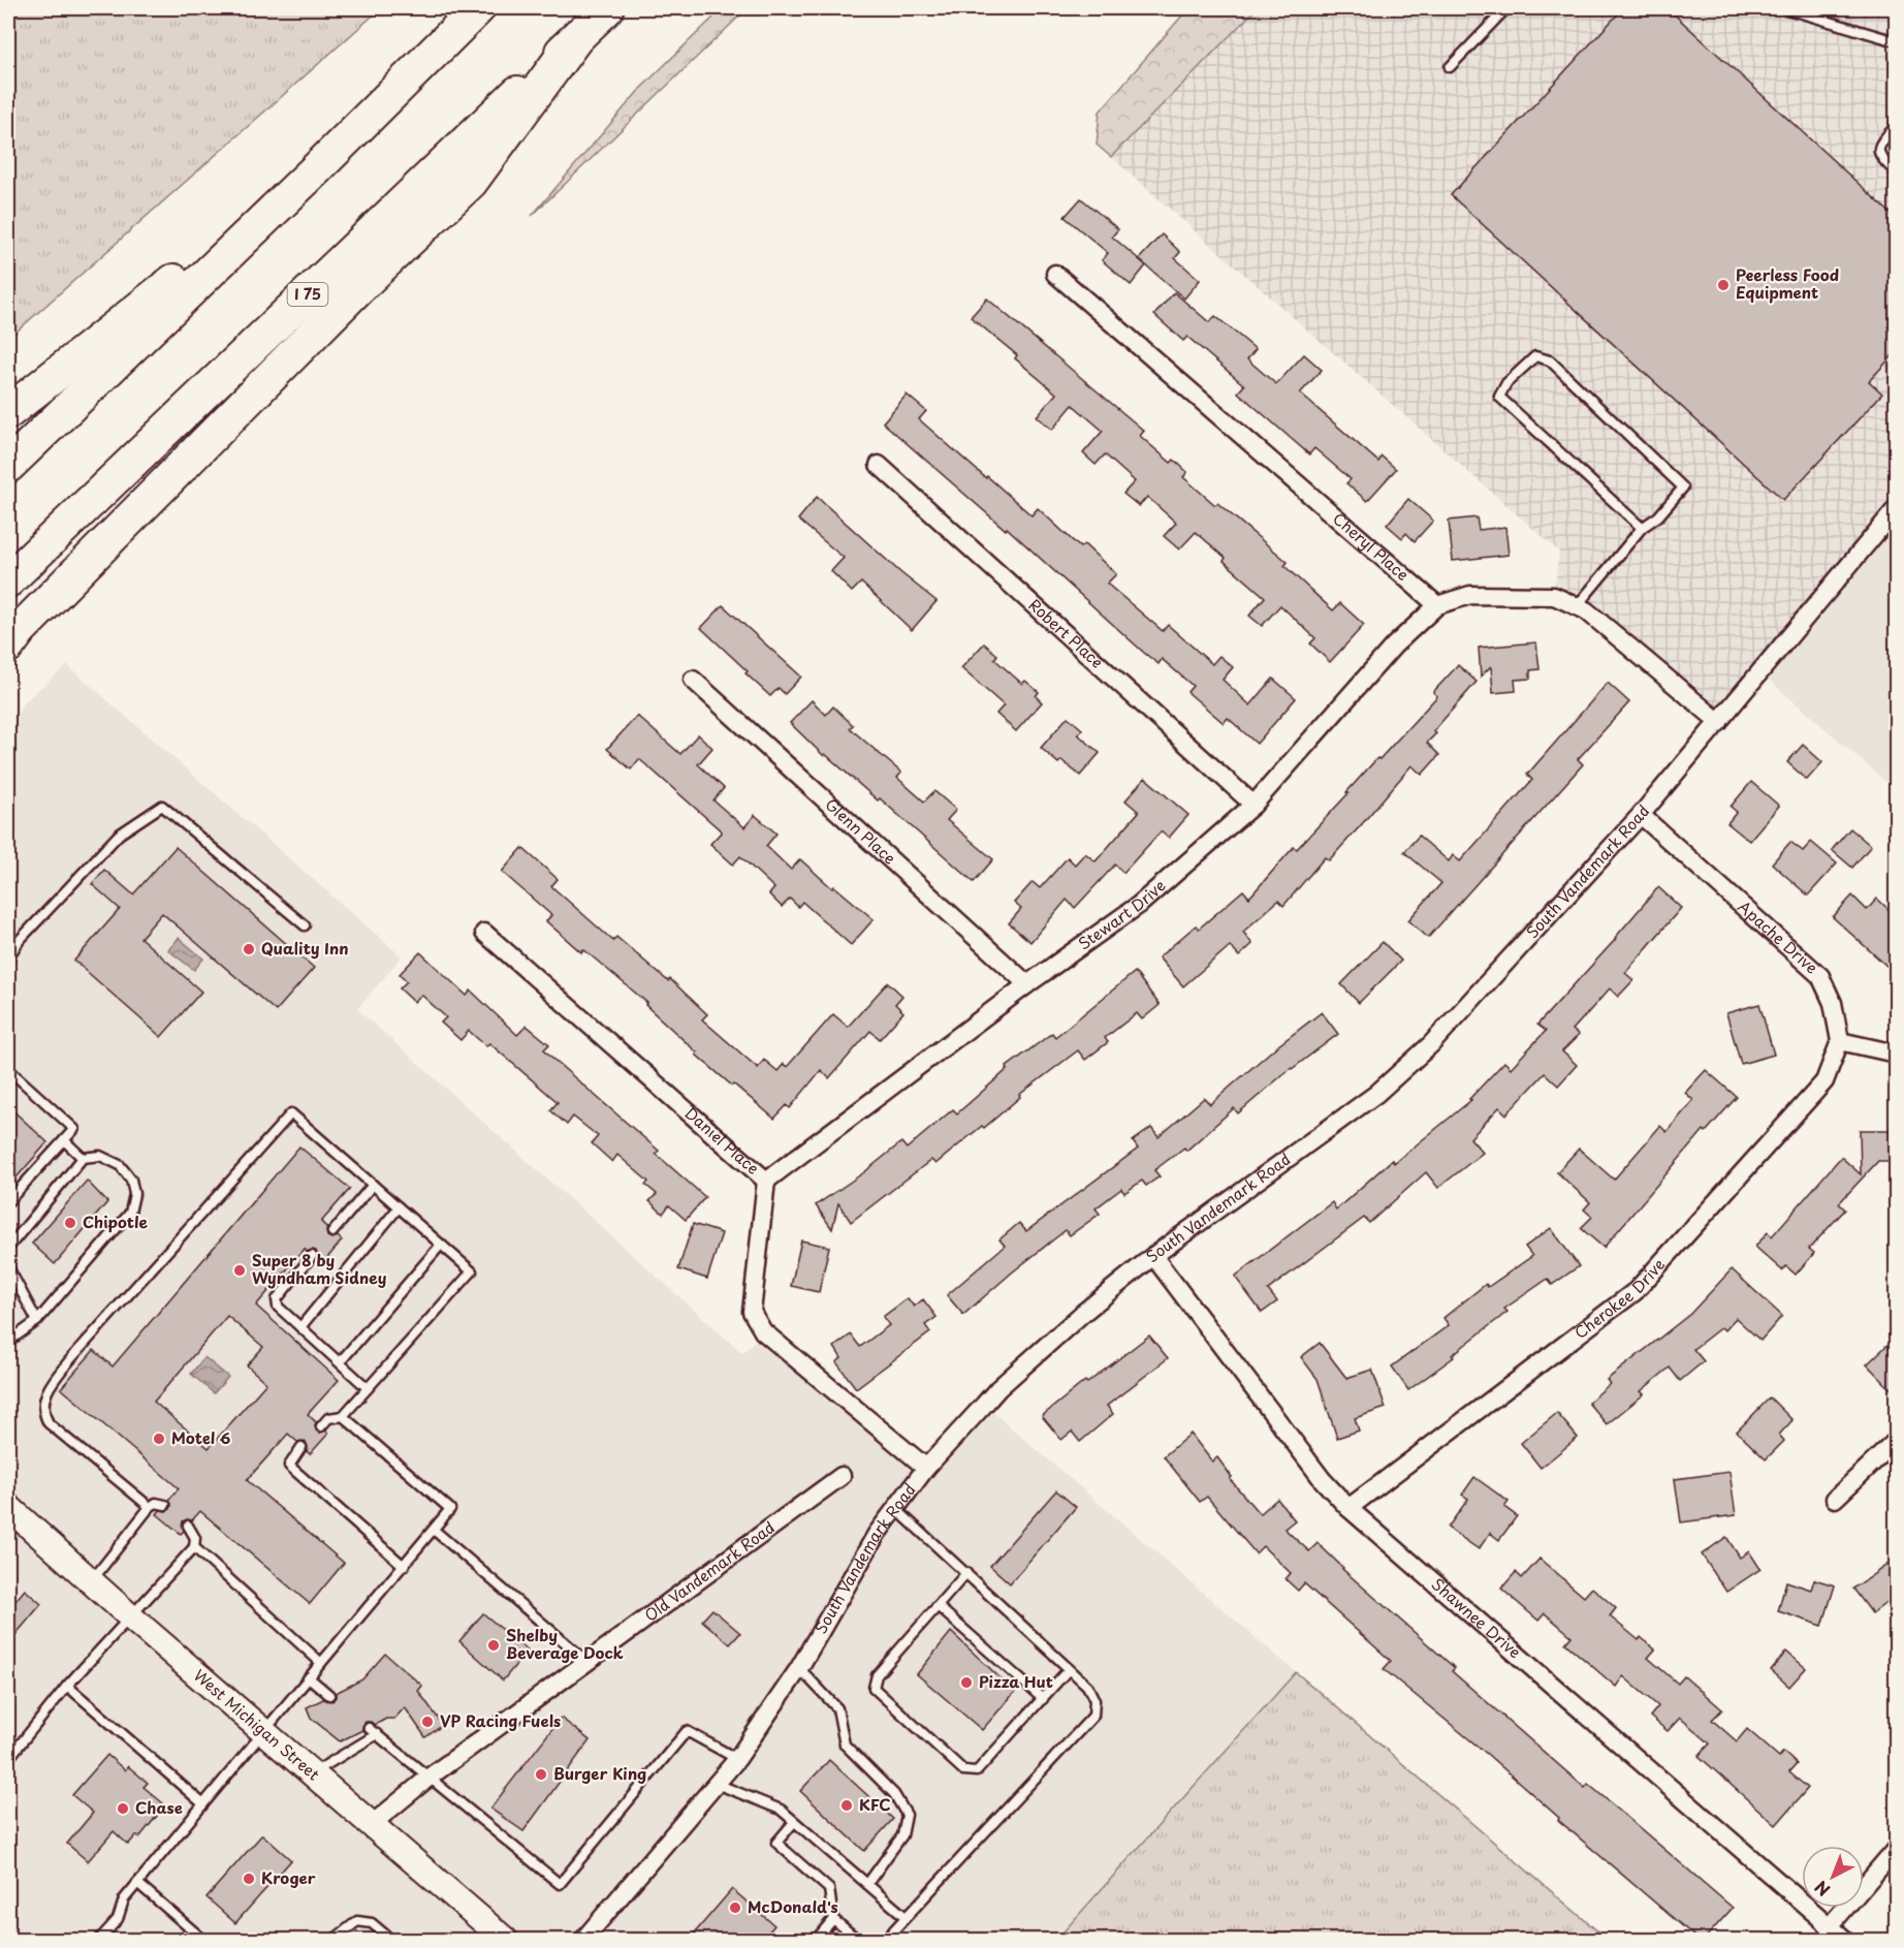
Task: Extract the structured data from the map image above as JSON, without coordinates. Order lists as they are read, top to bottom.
{
  "streets": {
    "highway": ["I 75"],
    "main road": ["West Michigan Street"],
    "street": [
      "Cheryl Place",
      "Robert Place",
      "Glenn Place",
      "South Vandemark Road",
      "Stewart Drive",
      "Apache Drive",
      "Daniel Place",
      "Cherokee Drive",
      "Old Vandemark Road",
      "Shawnee Drive"
    ]
  },
  "crossings": [
    ["Cheryl Place", "Stewart Drive"],
    ["Robert Place", "Stewart Drive"],
    ["Glenn Place", "Stewart Drive"],
    ["South Vandemark Road", "Apache Drive"],
    ["South Vandemark Road", "Daniel Place"],
    ["South Vandemark Road", "Shawnee Drive"],
    ["Stewart Drive", "Daniel Place"],
    ["Apache Drive", "Cherokee Drive"],
    ["Cherokee Drive", "Shawnee Drive"],
    ["Old Vandemark Road", "West Michigan Street"]
  ],
  "places": [
    "Peerless Food Equipment",
    "Quality Inn",
    "Chipotle",
    "Super 8 by Wyndham Sidney",
    "Motel 6",
    "Shelby Beverage Dock",
    "Pizza Hut",
    "VP Racing Fuels",
    "Burger King",
    "KFC",
    "Chase",
    "Kroger",
    "McDonald's"
  ],
  "north": "bottom left"
}
